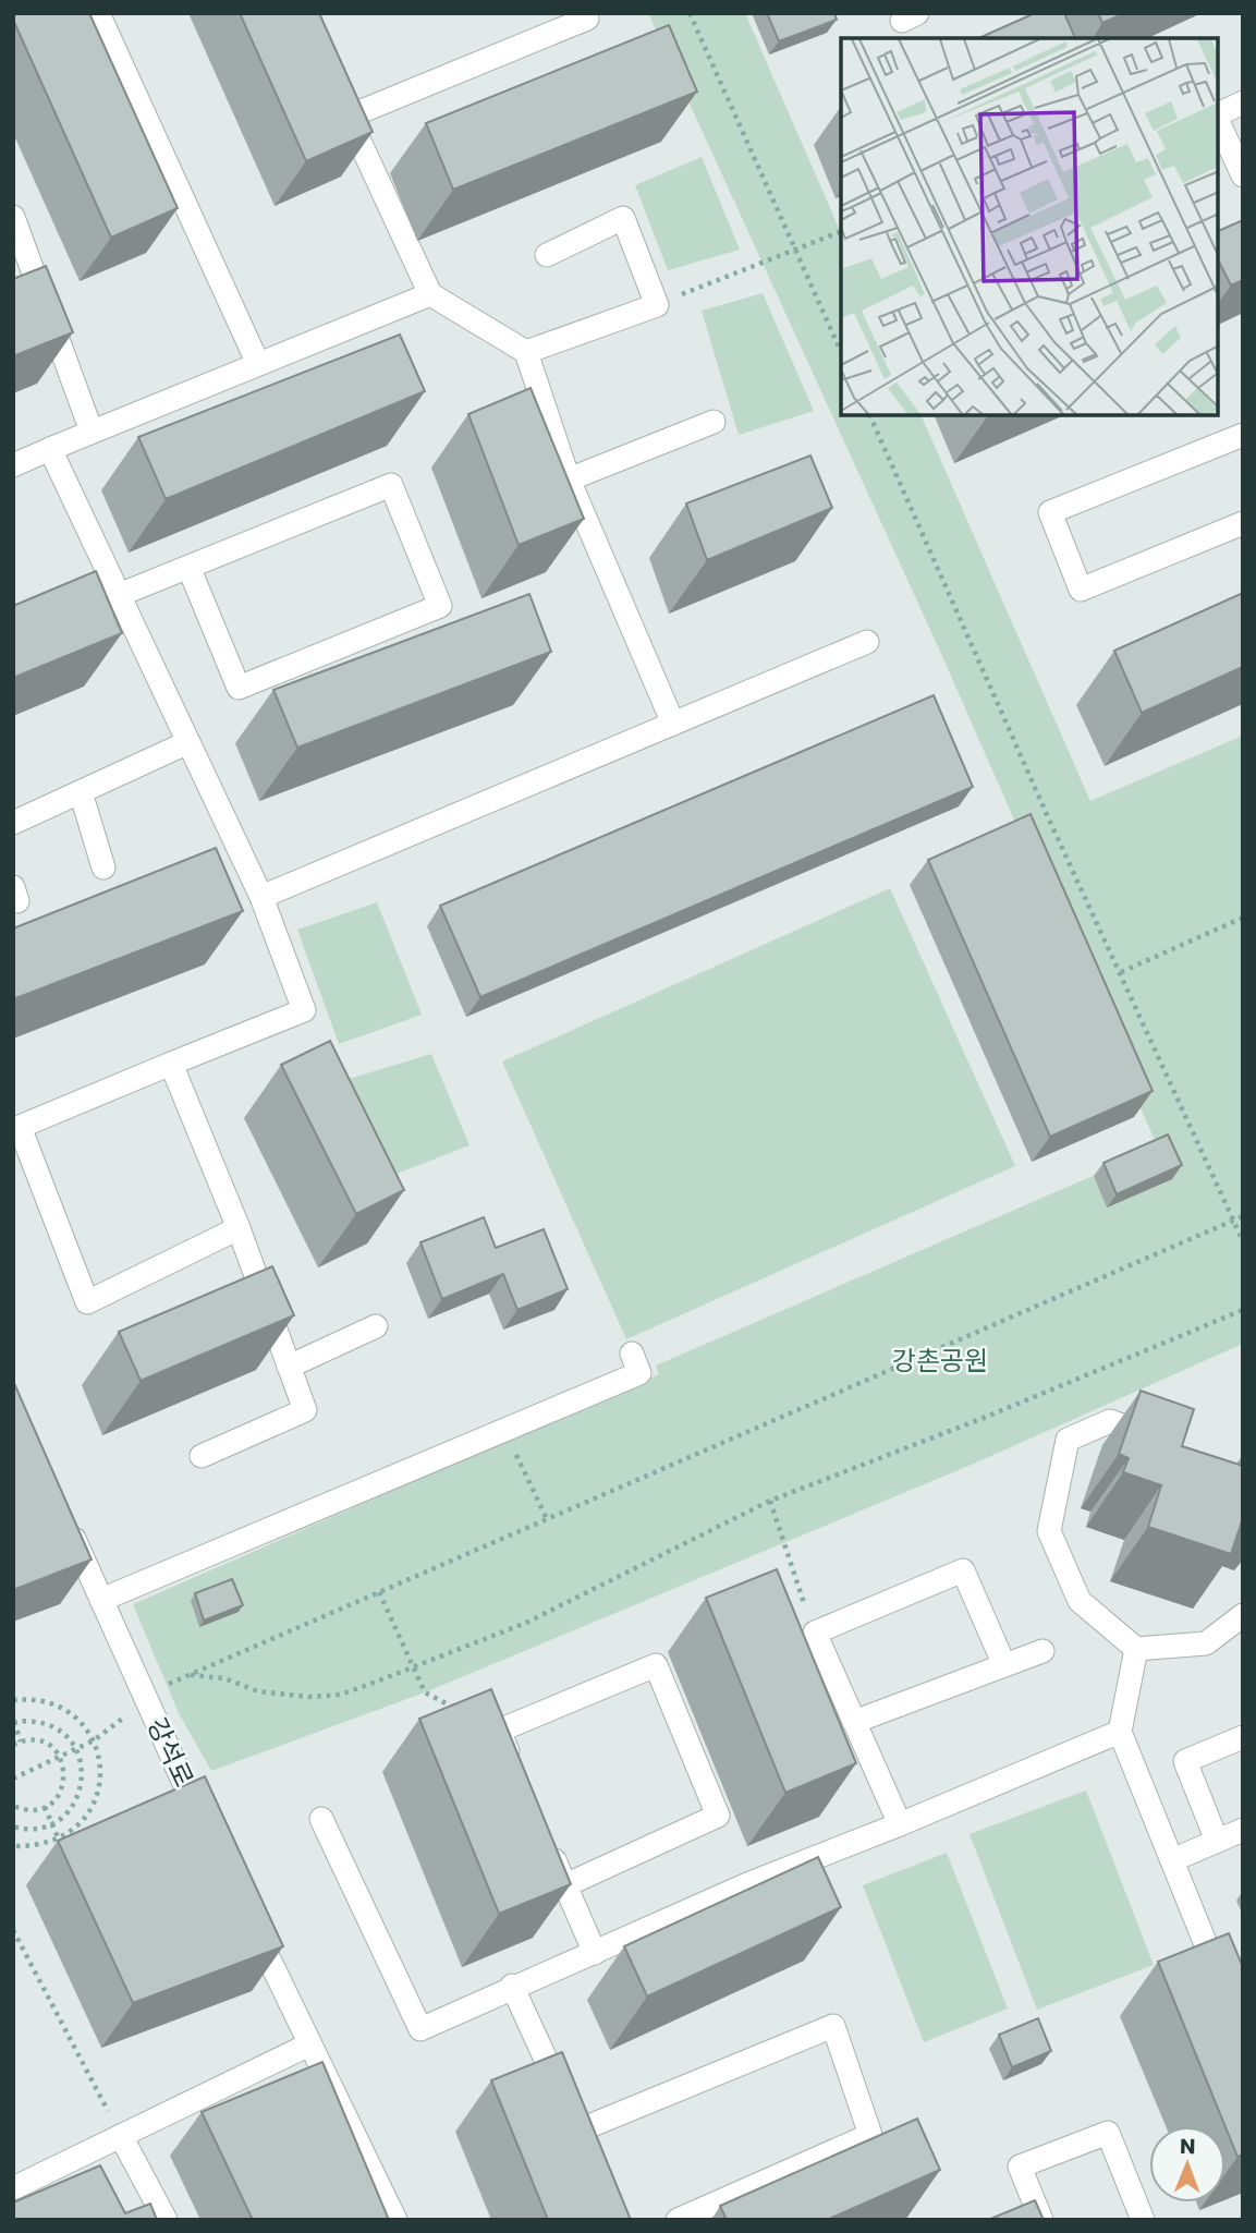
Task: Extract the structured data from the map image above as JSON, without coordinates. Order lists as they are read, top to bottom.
{
  "streets": {
    "street": ["강석로"]
  },
  "parks": ["강촌공원"],
  "north": "top"
}
